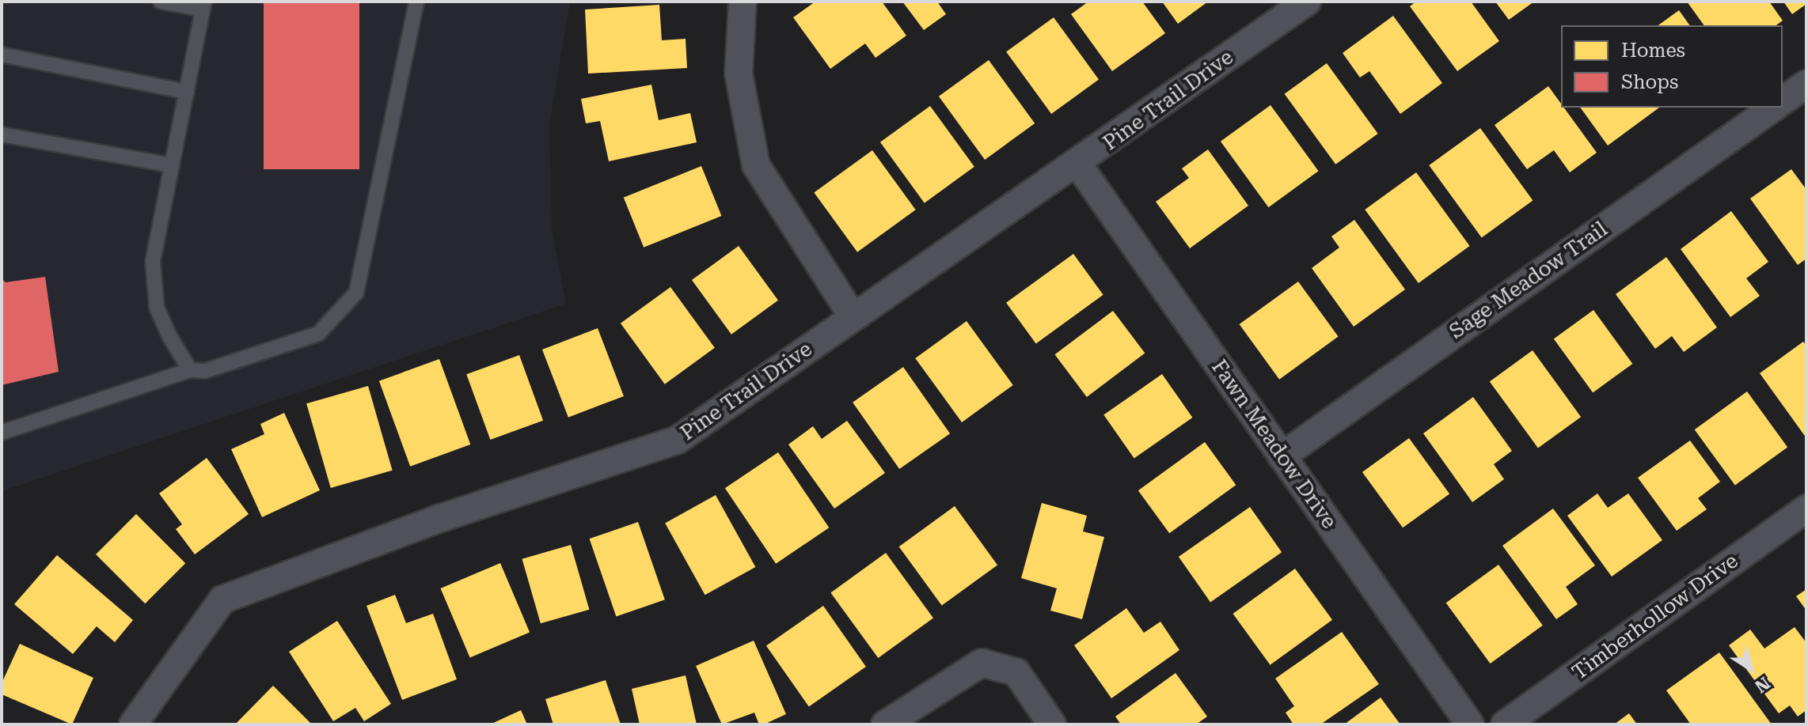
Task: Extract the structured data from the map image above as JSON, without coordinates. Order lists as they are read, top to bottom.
{
  "streets": {
    "street": [
      "Pine Trail Drive",
      "Sage Meadow Trail",
      "Fawn Meadow Drive",
      "Timberhollow Drive"
    ]
  },
  "crossings": [
    ["Pine Trail Drive", "Fawn Meadow Drive"],
    ["Sage Meadow Trail", "Fawn Meadow Drive"]
  ],
  "legend": ["Homes", "Shops"],
  "north": "bottom right"
}
